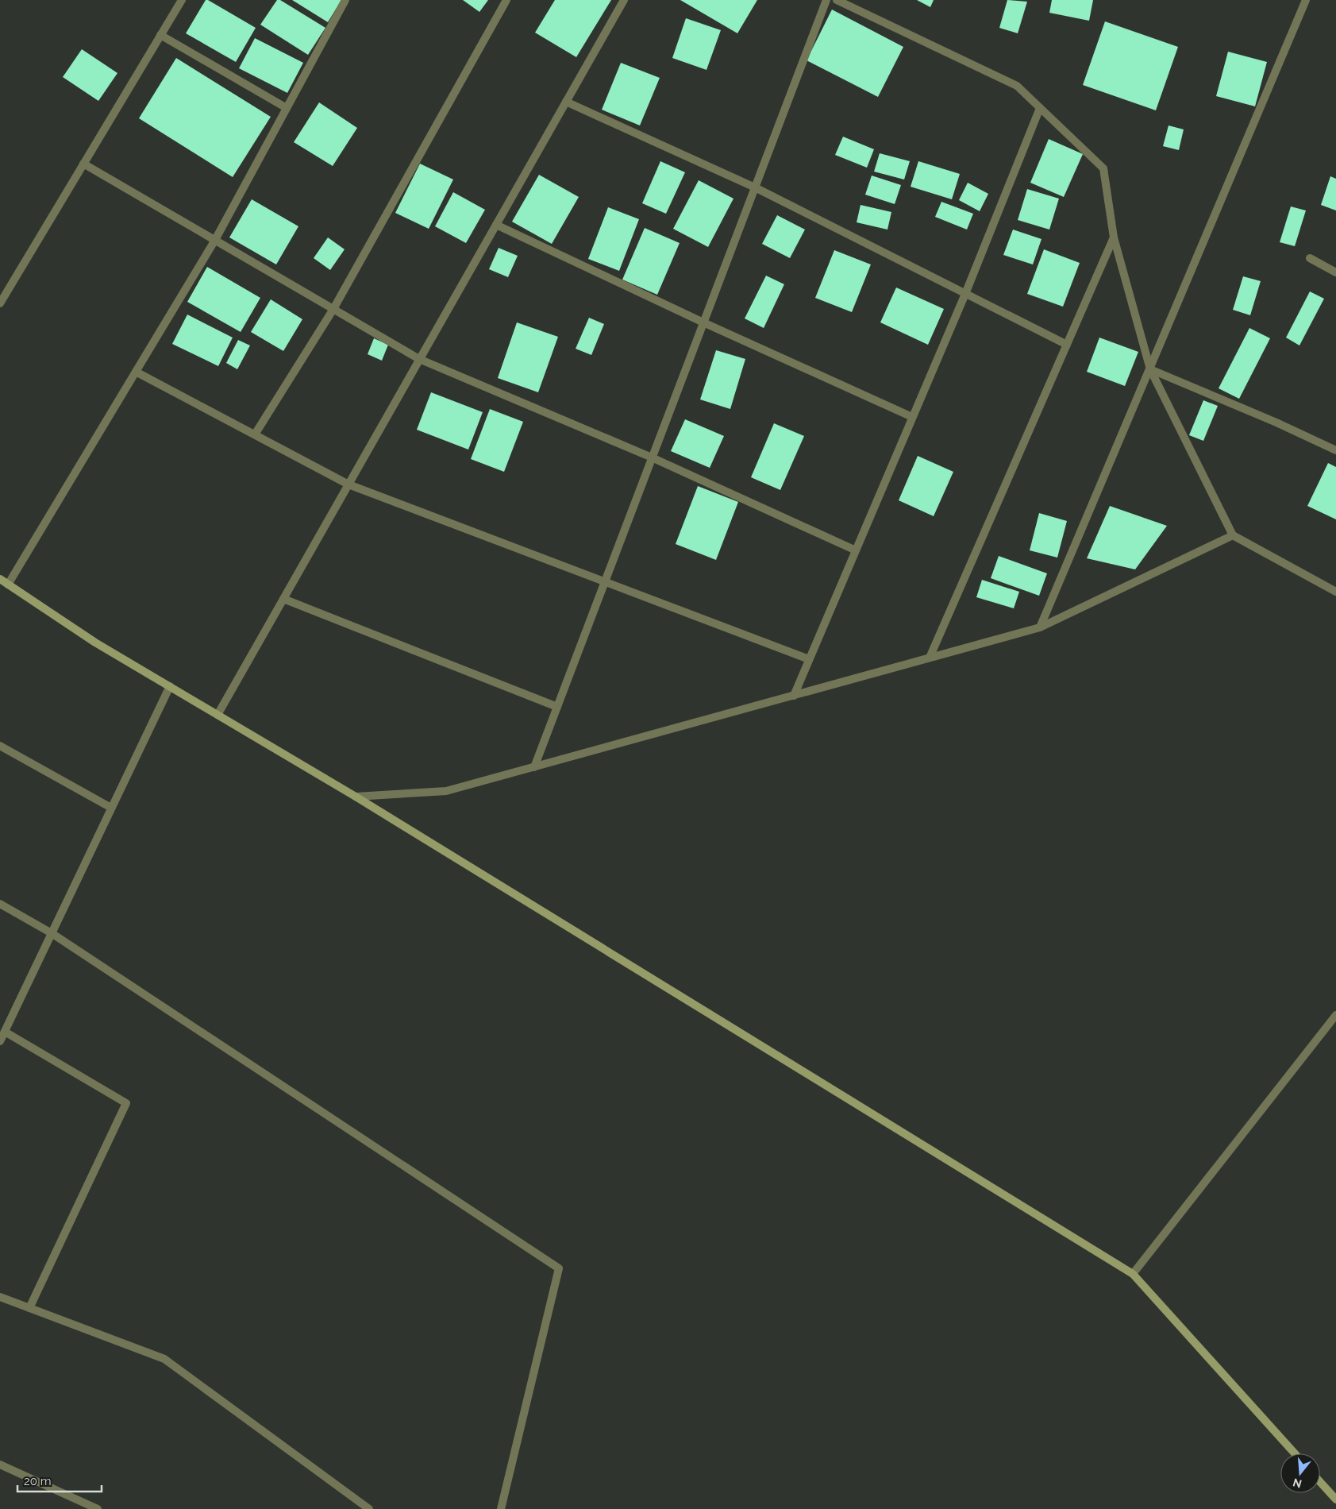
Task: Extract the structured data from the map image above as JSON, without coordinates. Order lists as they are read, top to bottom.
{
  "scale_bar": "20 m",
  "north": "bottom"
}
